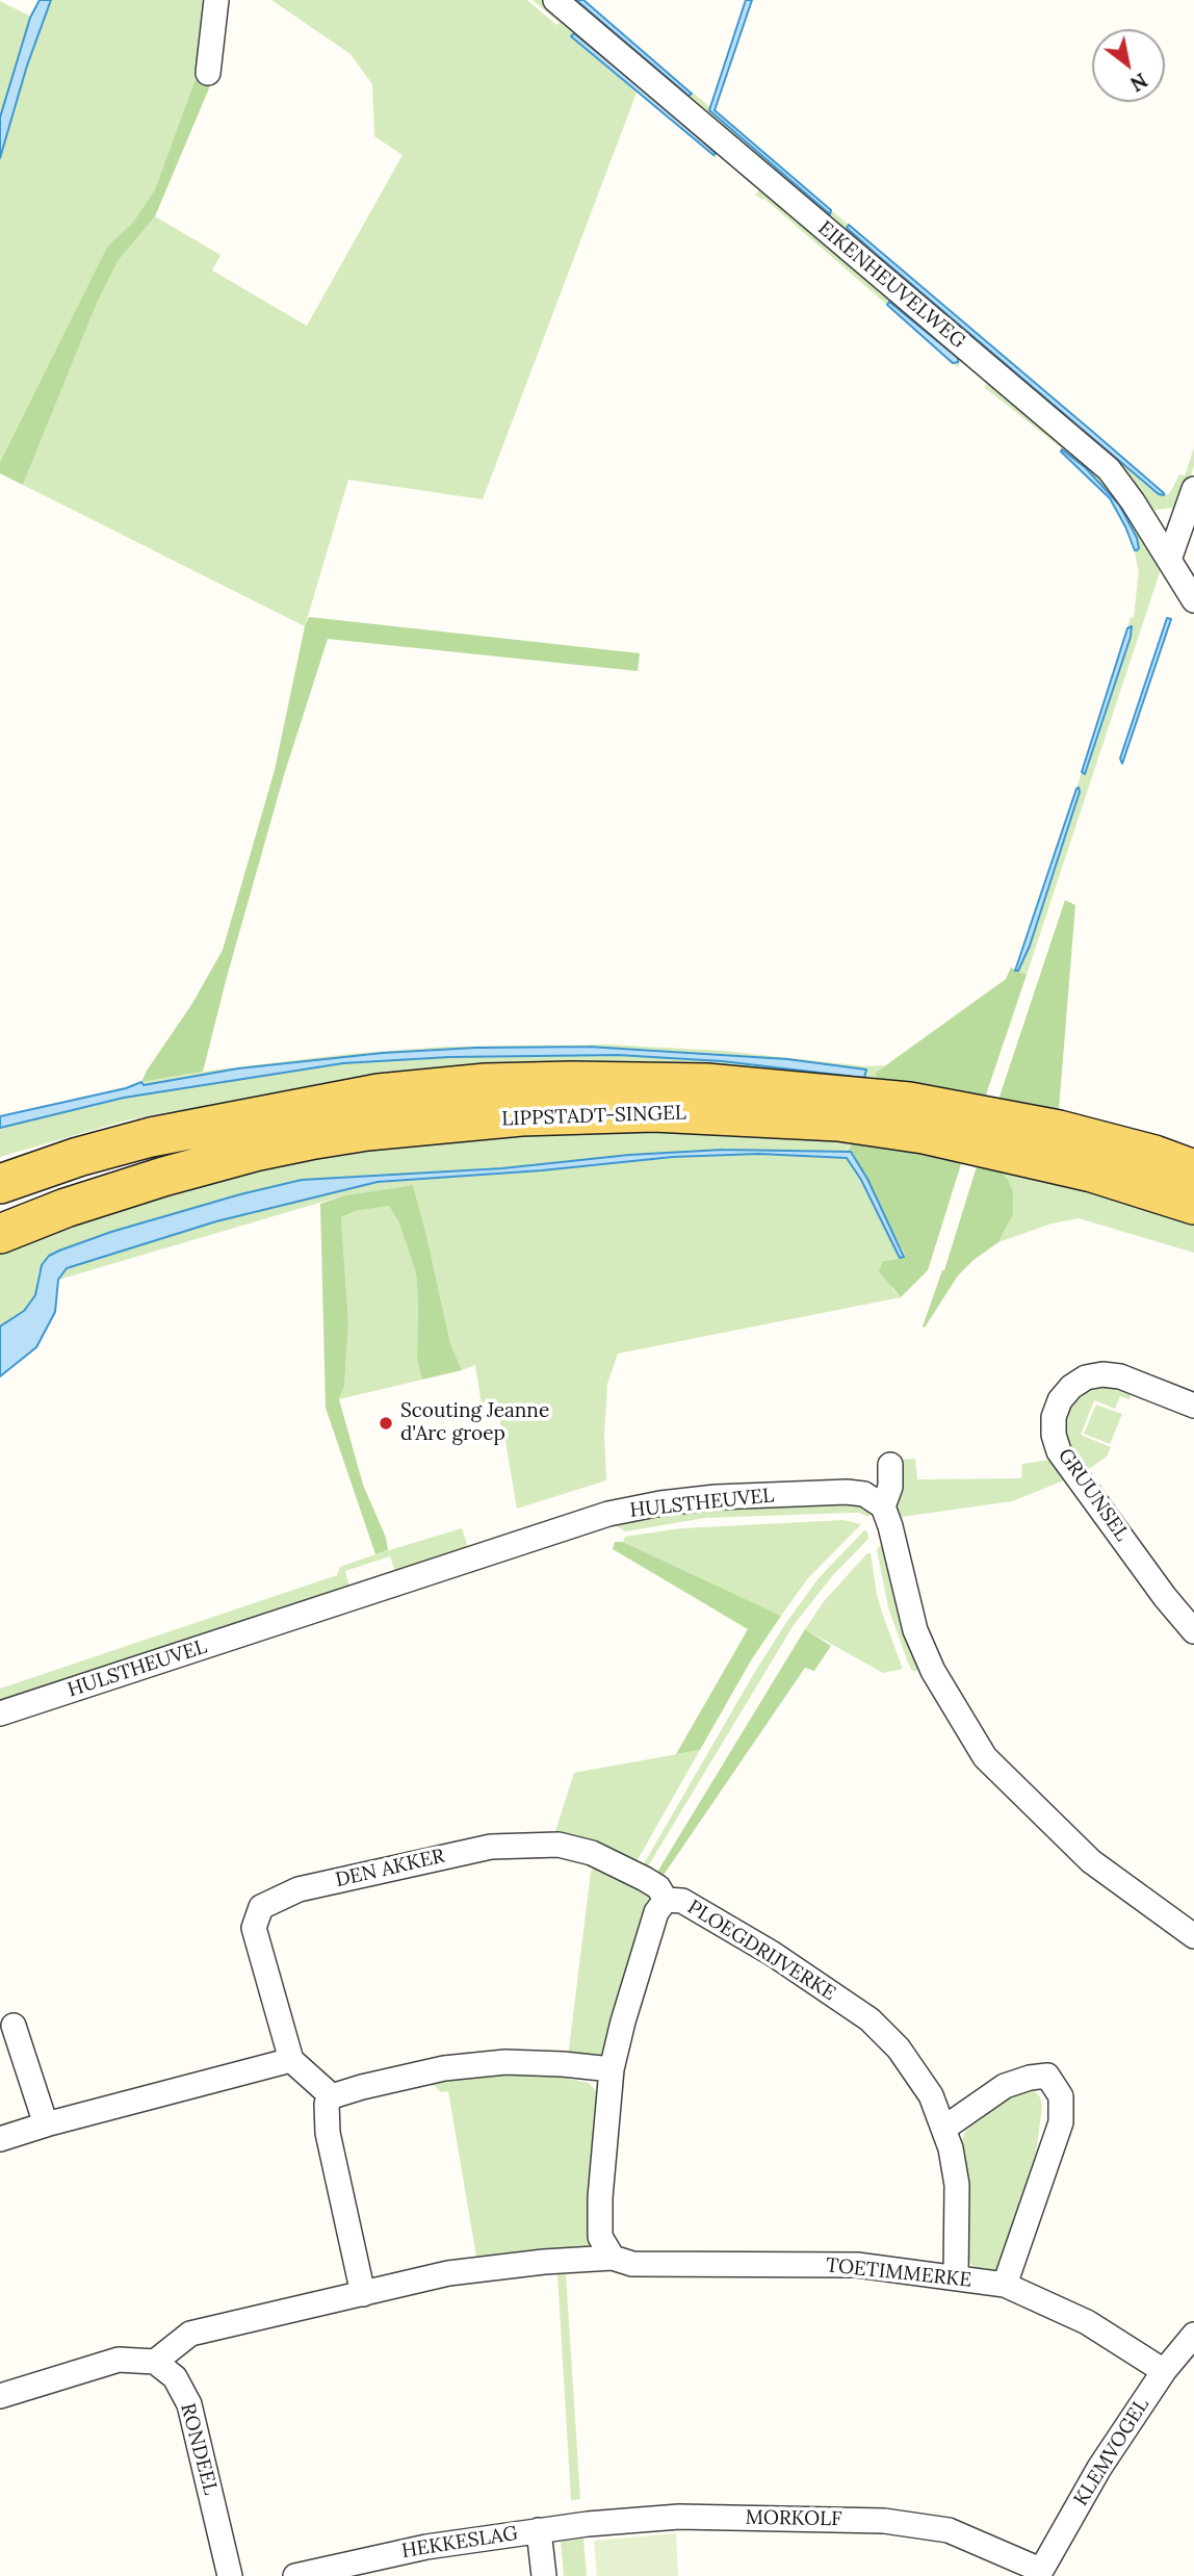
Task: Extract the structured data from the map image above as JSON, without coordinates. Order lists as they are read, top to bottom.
{
  "streets": {
    "main road": ["LIPPSTADT-SINGEL"],
    "street": [
      "EIKENHEUVELWEG",
      "GRUUNSEL",
      "HULSTHEUVEL",
      "DEN AKKER",
      "PLOEGDRIJVERKE",
      "TOETIMMERKE",
      "RONDEEL",
      "KLEMVOGEL",
      "MORKOLF",
      "HEKKESLAG"
    ]
  },
  "crossings": [
    ["DEN AKKER", "PLOEGDRIJVERKE"],
    ["PLOEGDRIJVERKE", "TOETIMMERKE"],
    ["TOETIMMERKE", "KLEMVOGEL"],
    ["KLEMVOGEL", "MORKOLF"],
    ["MORKOLF", "HEKKESLAG"]
  ],
  "places": ["Scouting Jeanne d'Arc groep"],
  "north": "bottom right"
}
